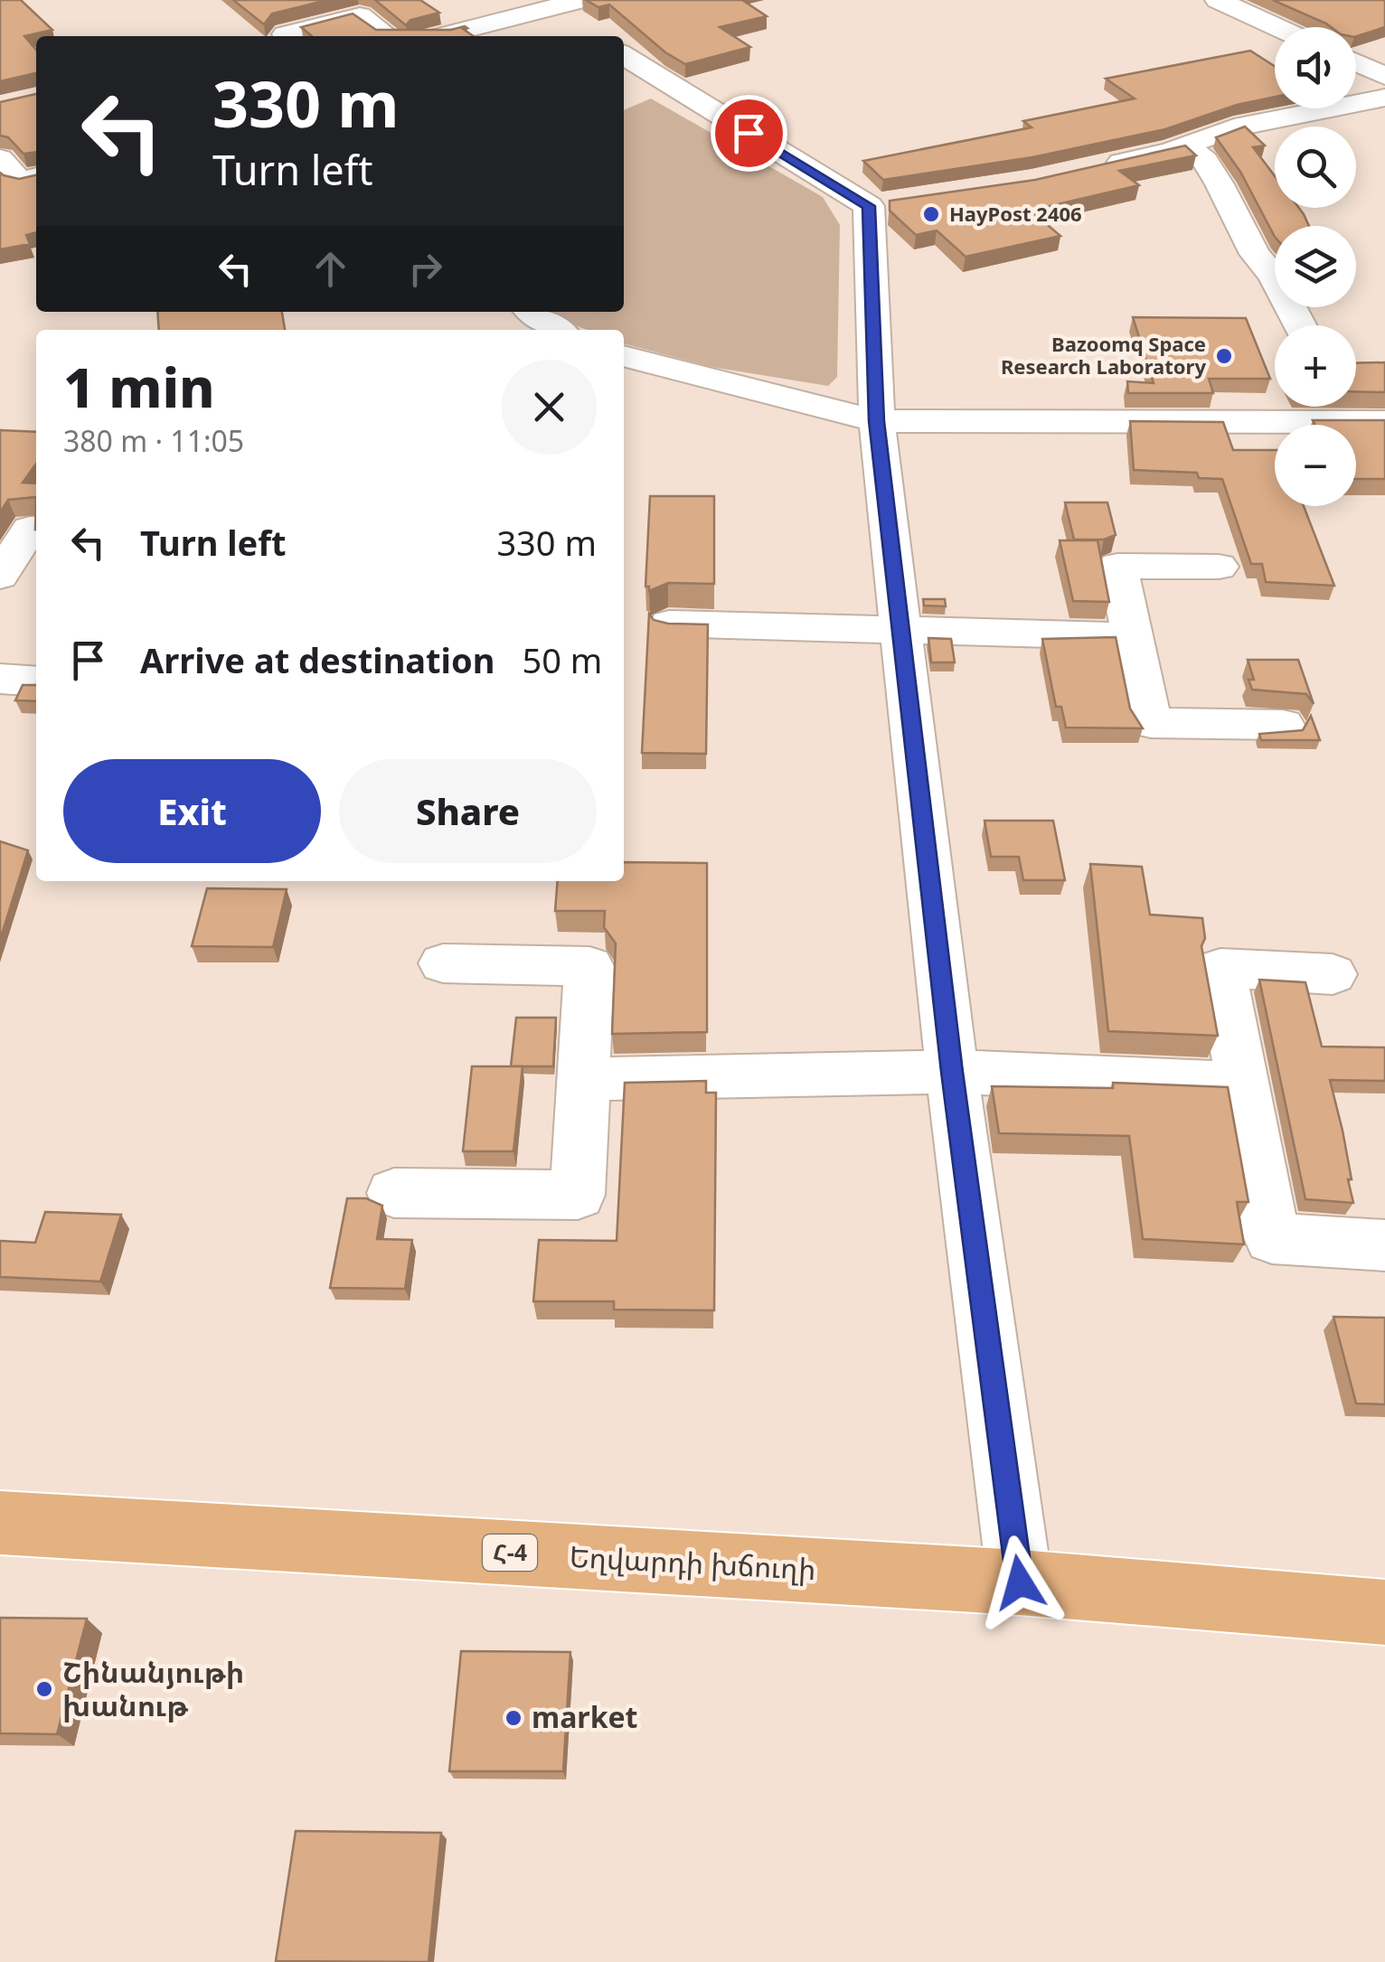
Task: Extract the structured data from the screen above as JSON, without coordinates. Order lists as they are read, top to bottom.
{
  "streets": {
    "main road": ["Հ-4", "Եղվարդի խճուղի"]
  },
  "places": [
    "HayPost 2406",
    "Bazoomq Space Research Laboratory",
    "Շինանյութի խանութ",
    "market"
  ],
  "page": {
    "map_buttons": ["+", "−"],
    "turn": ["330 m", "Turn left"],
    "heading": ["1 min", "380 m · 11:05"],
    "list": [
      {
        "name": "Turn left",
        "value": "330 m"
      },
      {
        "name": "Arrive at destination",
        "value": "50 m"
      }
    ],
    "buttons": ["Exit", "Share"]
  }
}
